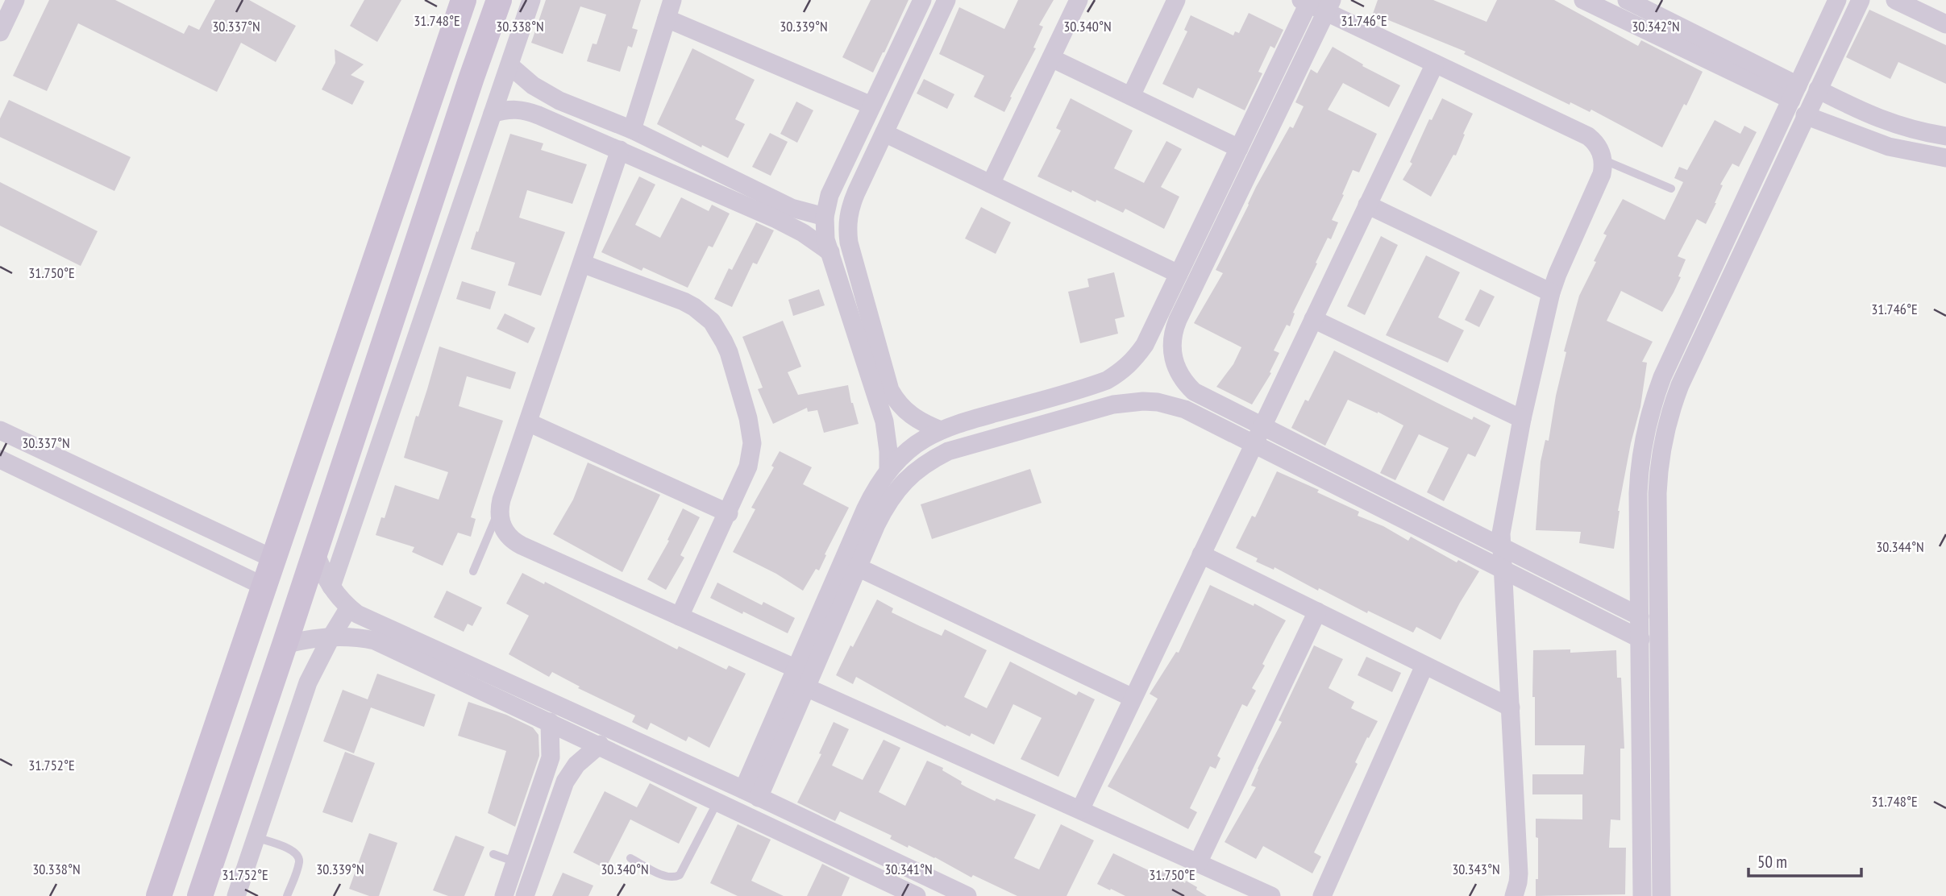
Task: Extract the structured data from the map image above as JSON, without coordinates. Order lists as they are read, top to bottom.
{
  "scale_bar": "50 m",
  "coordinates": [
    "31.748°E",
    "31.746°E",
    "30.337°N",
    "30.338°N",
    "30.339°N",
    "30.340°N",
    "30.342°N",
    "31.750°E",
    "30.344°N",
    "31.752°E",
    "30.341°N",
    "30.343°N"
  ]
}
